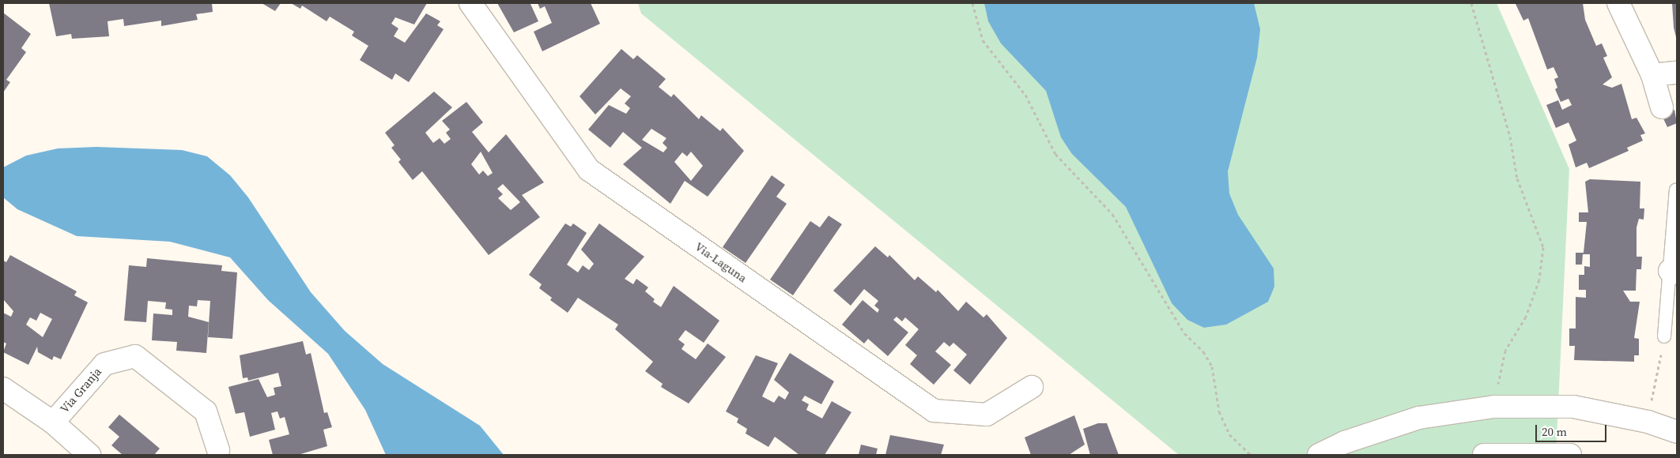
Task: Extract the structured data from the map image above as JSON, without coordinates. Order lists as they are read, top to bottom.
{
  "streets": {
    "street": ["Via-Laguna", "Via Granja"]
  },
  "scale_bar": "20 m"
}
